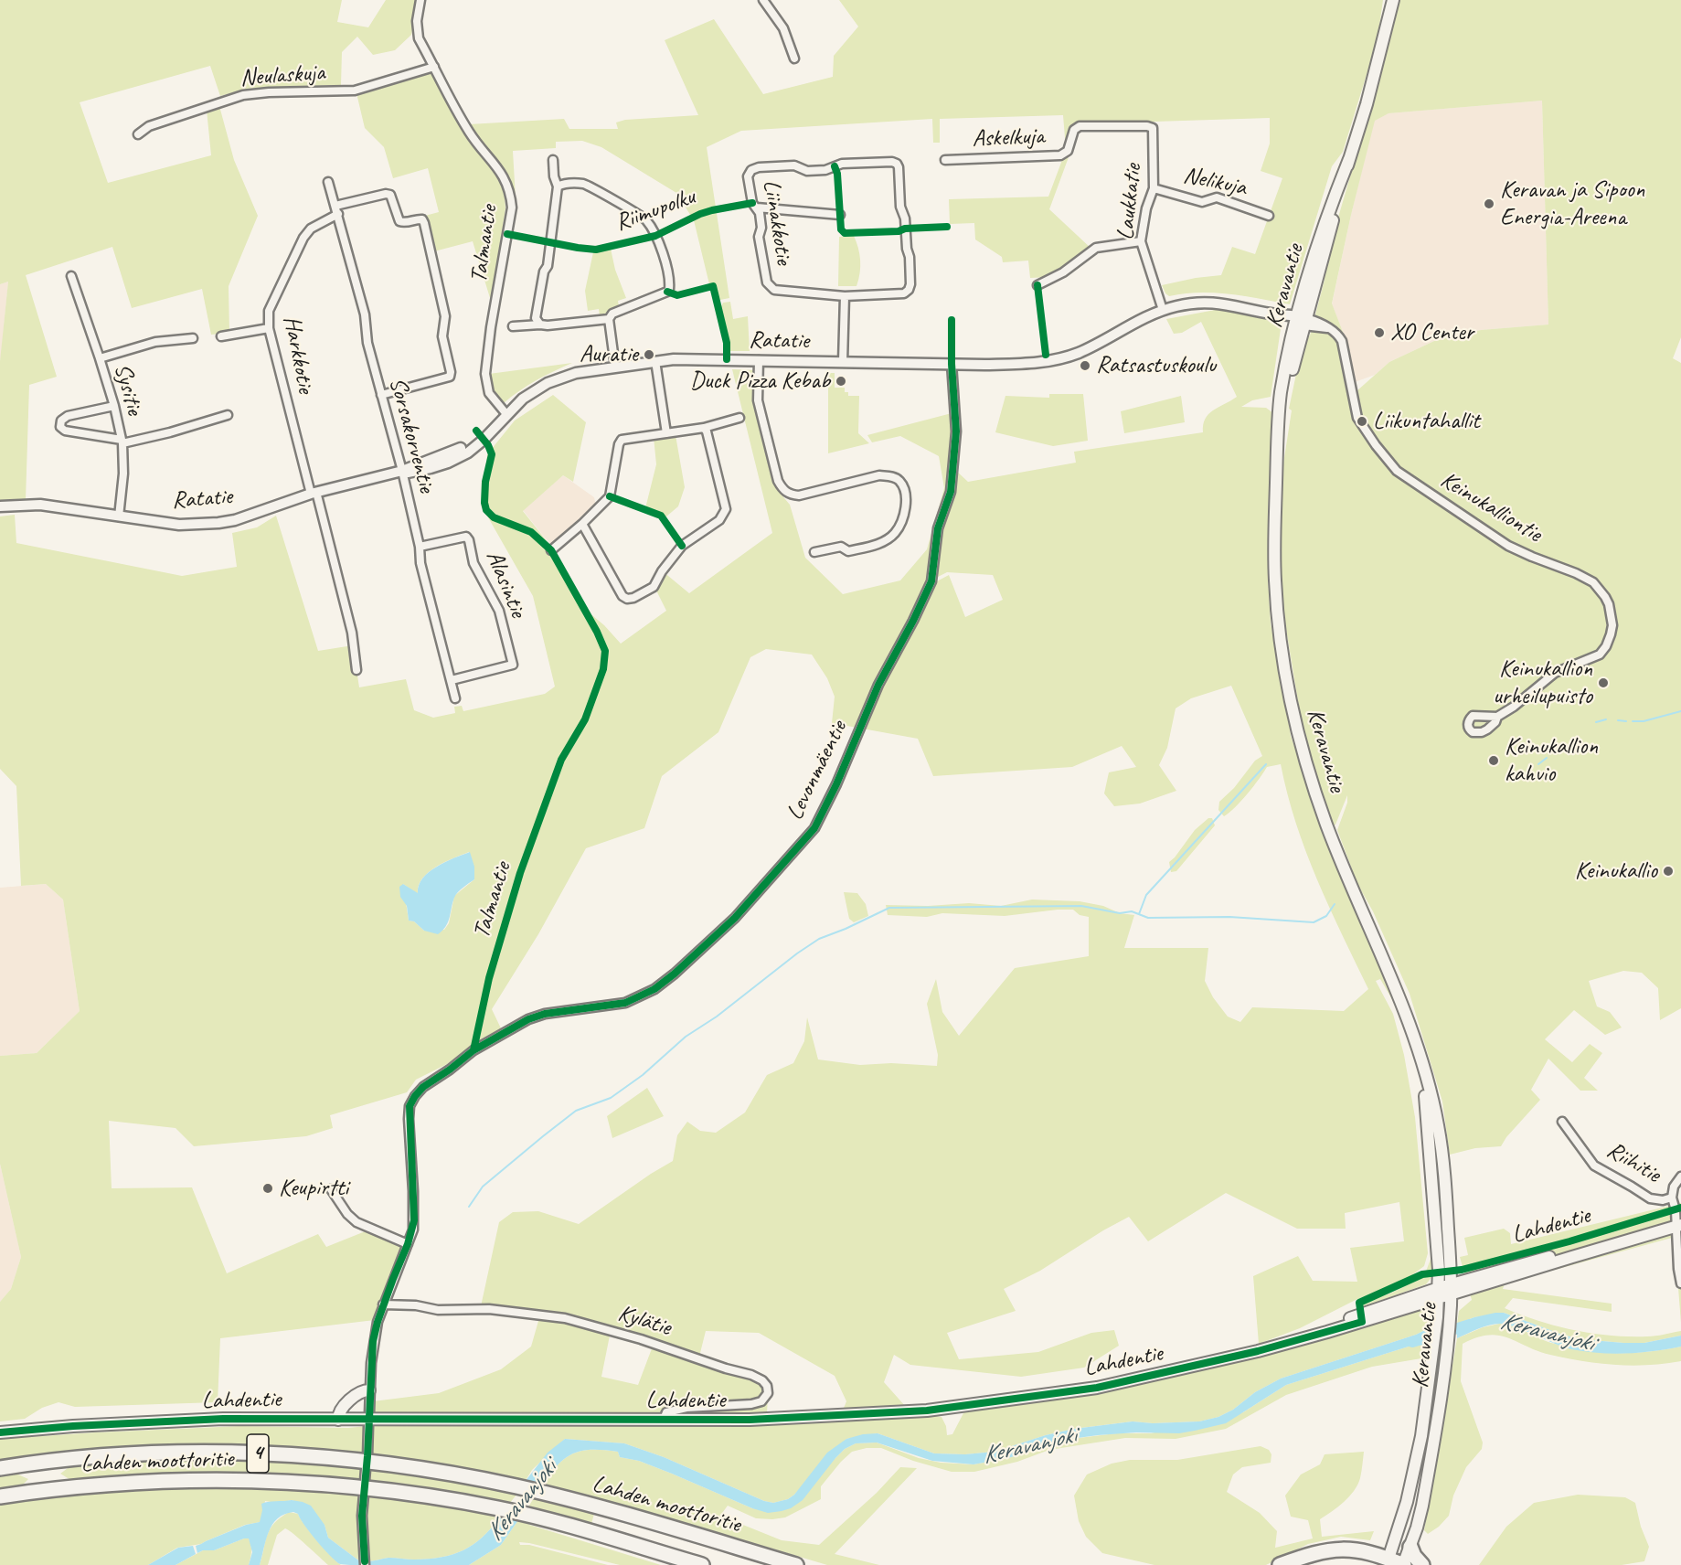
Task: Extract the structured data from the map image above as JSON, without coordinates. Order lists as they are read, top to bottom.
{
  "streets": {
    "highway": ["4", "Lahden moottoritie"],
    "main road": ["Keravantie", "Lahdentie"],
    "street": [
      "Neulaskuja",
      "Askelkuja",
      "Nelikuja",
      "Laukkatie",
      "Liinakkotie",
      "Talmantie",
      "Ratatie",
      "Harkkotie",
      "Sysitie",
      "Sorsakorventie",
      "Keinukalliontie",
      "Alasintie",
      "Levonmäentie",
      "Riihitie",
      "Kylätie"
    ],
    "cycle path": ["Riimupolku"]
  },
  "crossings": [
    ["Neulaskuja", "Talmantie"],
    ["Askelkuja", "Laukkatie"],
    ["Nelikuja", "Laukkatie"],
    ["Laukkatie", "Ratatie"],
    ["Talmantie", "Ratatie"],
    ["Keravantie", "Ratatie"],
    ["Keravantie", "Keinukalliontie"],
    ["Keravantie", "Lahdentie"],
    ["Ratatie", "Harkkotie"],
    ["Ratatie", "Sysitie"],
    ["Ratatie", "Sorsakorventie"],
    ["Ratatie", "Keinukalliontie"],
    ["Ratatie", "Levonmäentie"],
    ["Harkkotie", "Sorsakorventie"],
    ["Sorsakorventie", "Alasintie"],
    ["Lahdentie", "Kylätie"]
  ],
  "water": ["Keravanjoki"],
  "places": [
    "Keravan ja Sipoon Energia-Areena",
    "XO Center",
    "Auratie",
    "Ratsastuskoulu",
    "Duck Pizza Kebab",
    "Liikuntahallit",
    "Keinukallion urheilupuisto",
    "Keinukallion kahvio",
    "Keinukallio",
    "Keupirtti"
  ]
}
